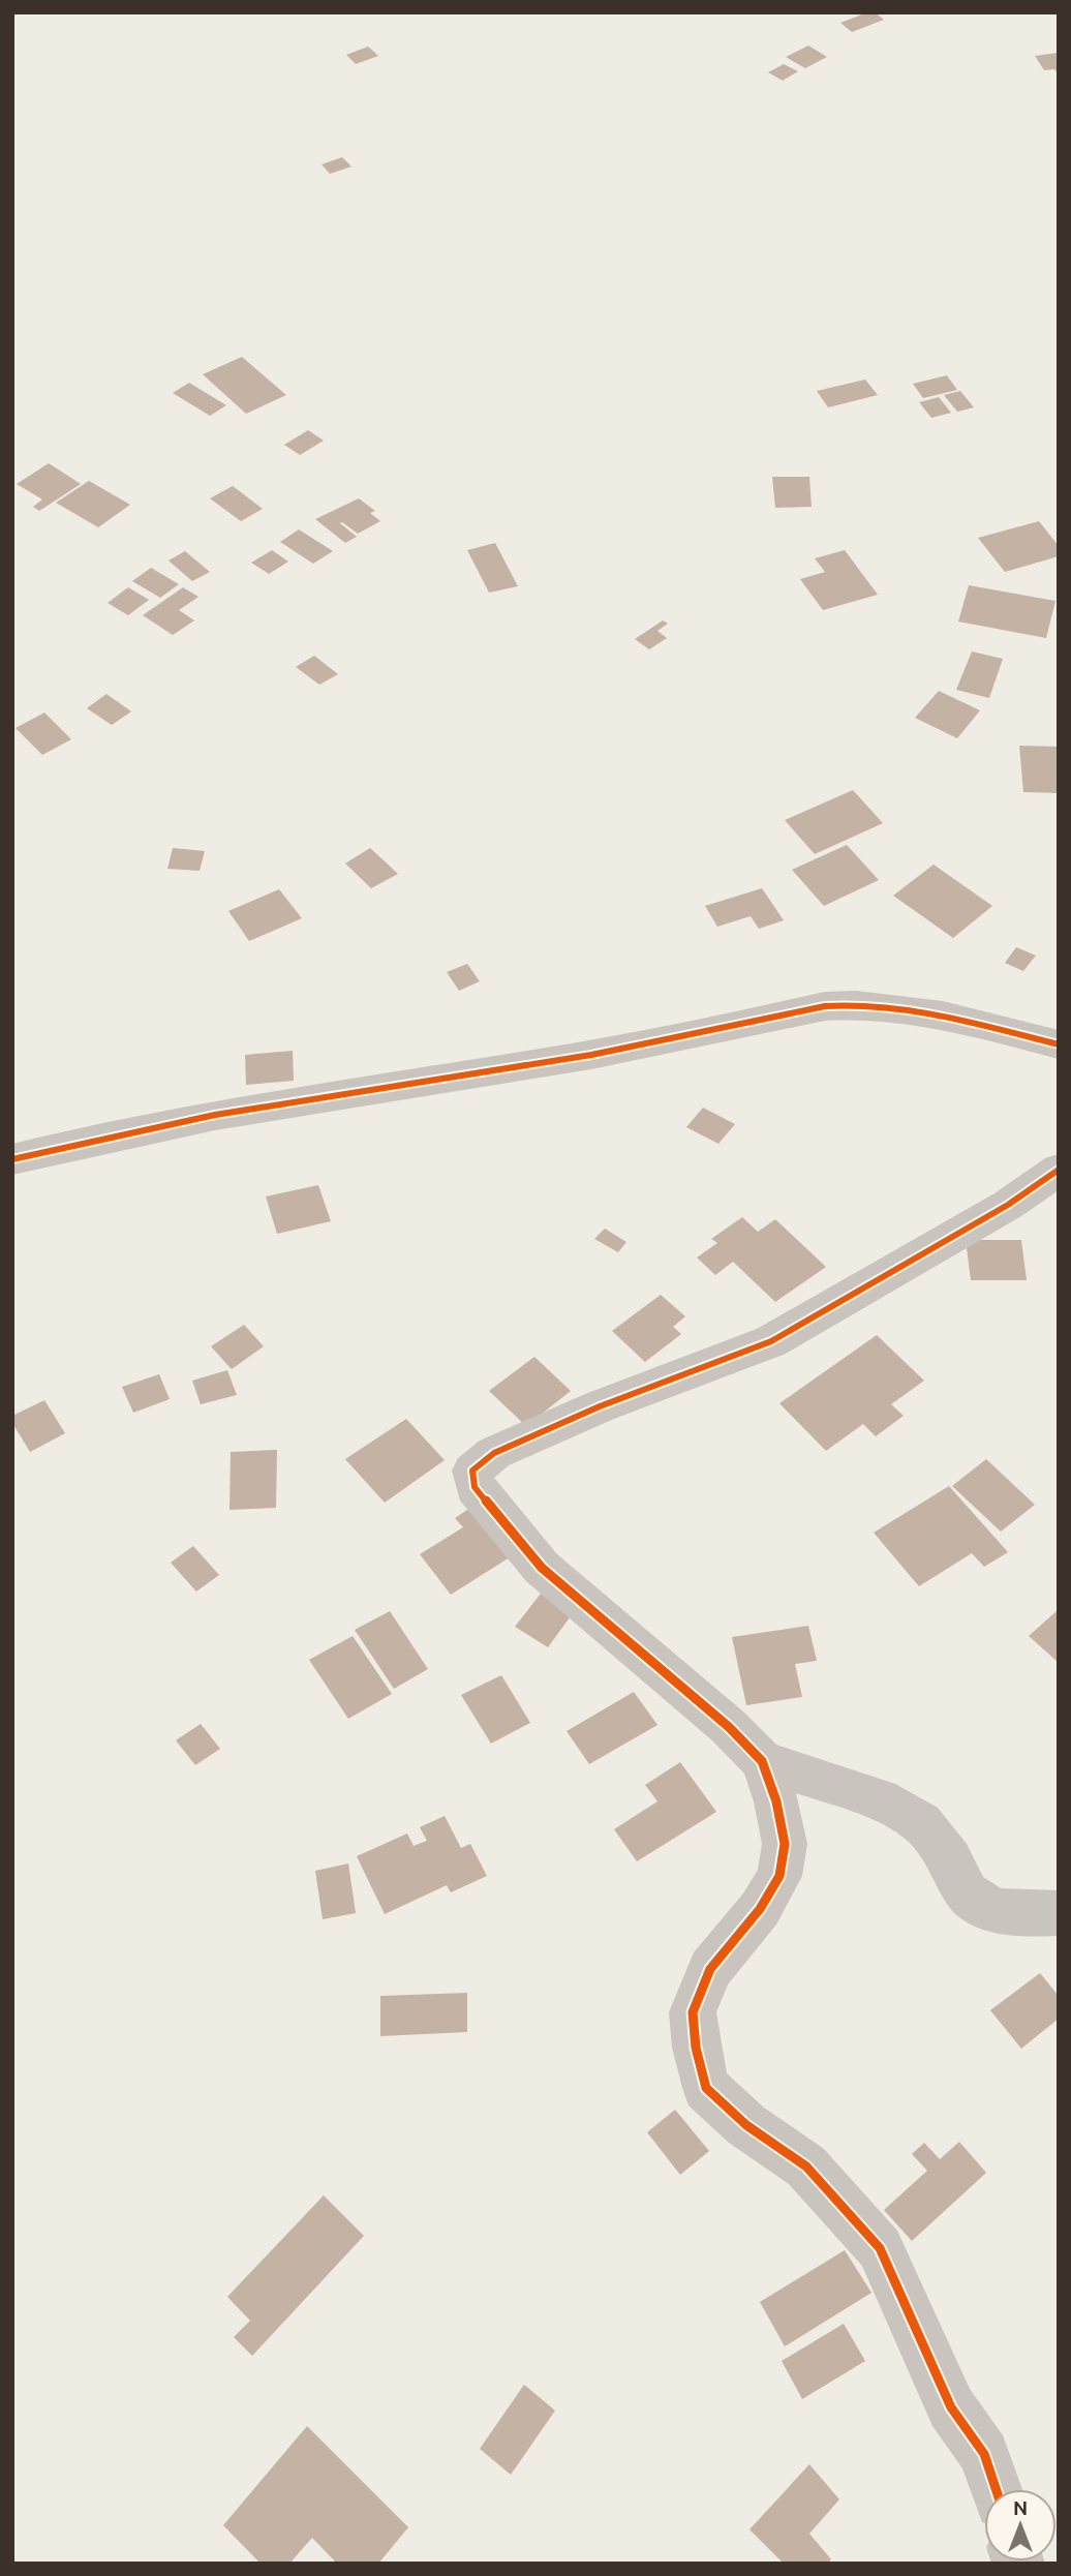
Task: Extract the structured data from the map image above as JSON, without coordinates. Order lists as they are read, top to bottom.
{
  "north": "top"
}
